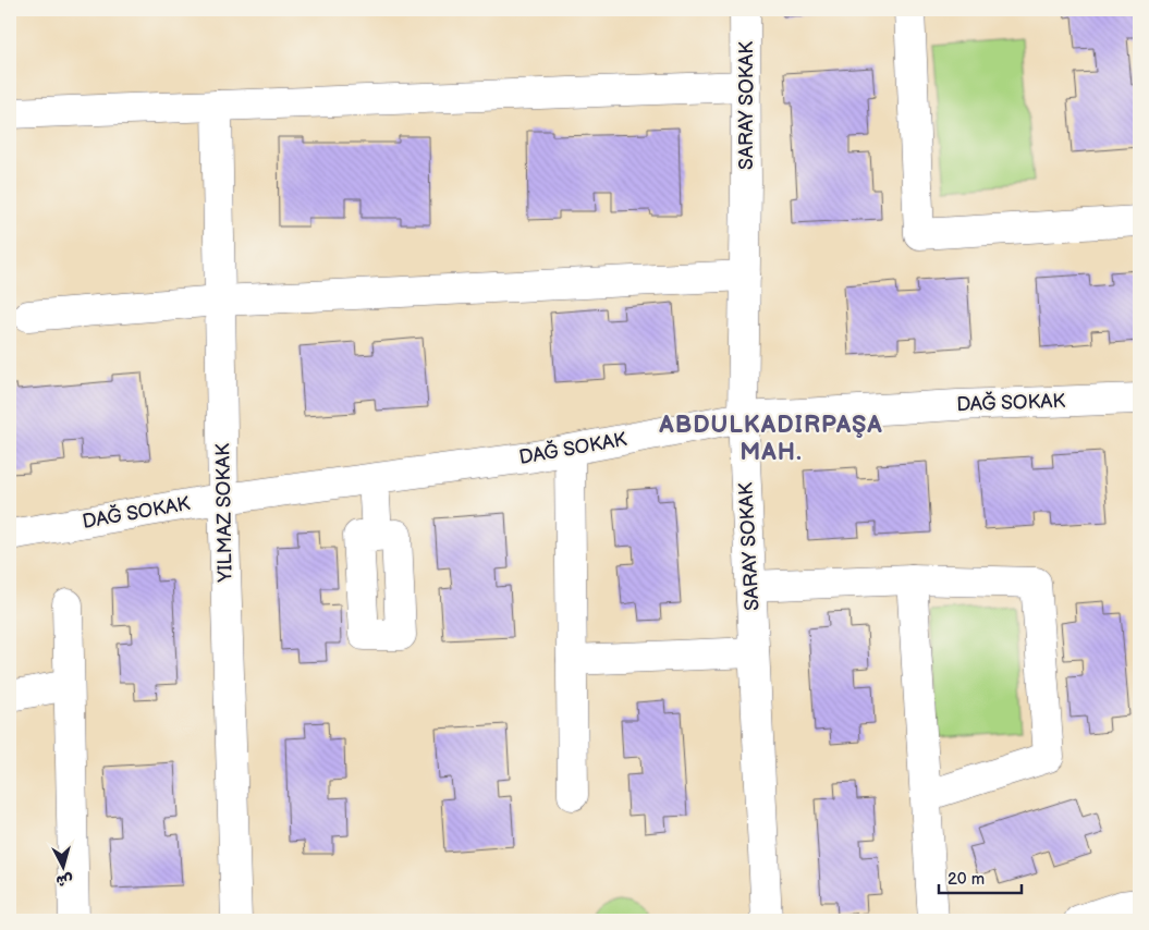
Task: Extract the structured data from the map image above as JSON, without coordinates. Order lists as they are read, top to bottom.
{
  "streets": {
    "street": ["SARAY SOKAK", "DAĞ SOKAK"]
  },
  "crossings": [
    ["SARAY SOKAK", "DAĞ SOKAK"]
  ],
  "districts": ["ABDULKADIRPAŞA MAH."],
  "scale_bar": "20 m",
  "north": "bottom"
}
